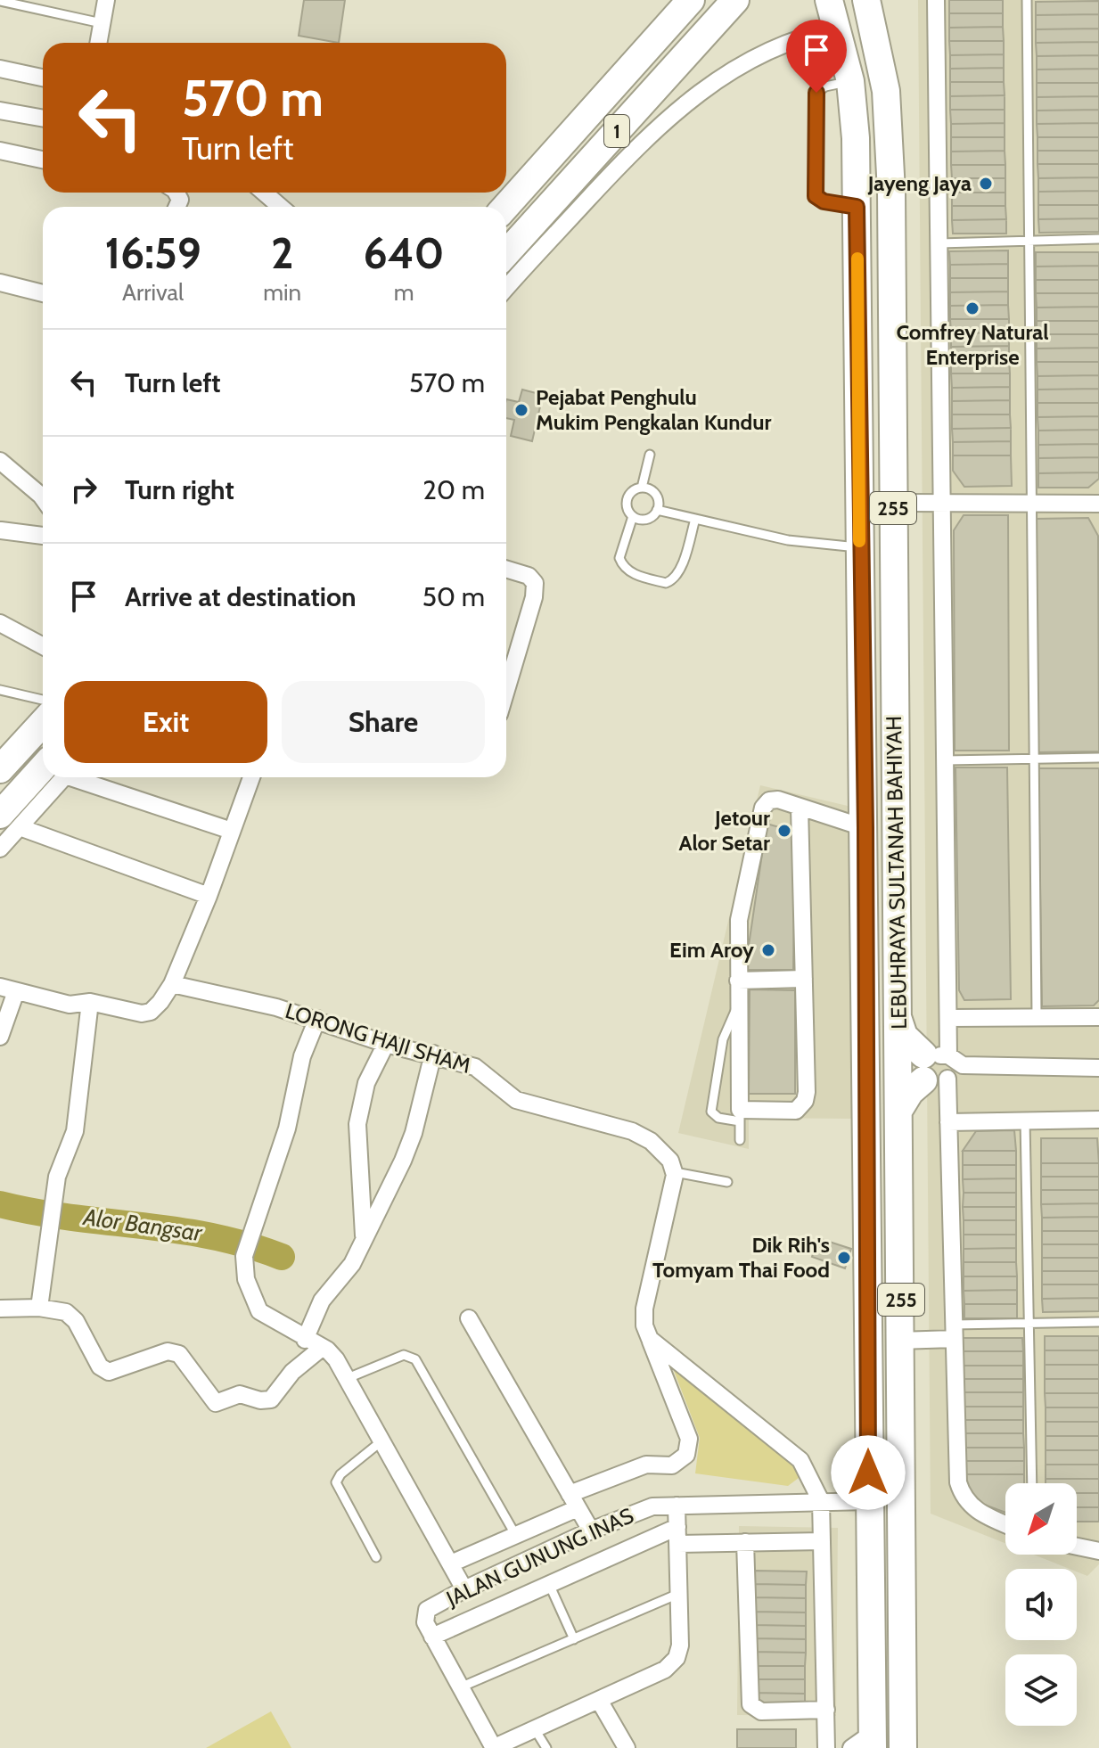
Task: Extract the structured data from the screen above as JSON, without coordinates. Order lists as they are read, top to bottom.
{
  "streets": {
    "main road": ["1", "255", "LEBUHRAYA SULTANAH BAHIYAH"],
    "street": ["LORONG HAJI SHAM", "JALAN GUNUNG INAS"]
  },
  "crossings": [
    ["LEBUHRAYA SULTANAH BAHIYAH", "JALAN GUNUNG INAS"]
  ],
  "water": ["Alor Bangsar"],
  "places": [
    "Jayeng Jaya",
    "Comfrey Natural Enterprise",
    "Pejabat Penghulu Mukim Pengkalan Kundur",
    "Jetour Alor Setar",
    "Eim Aroy",
    "Dik Rih's Tomyam Thai Food"
  ],
  "north": "bottom left",
  "page": {
    "turn": ["570 m", "Turn left"],
    "eta": [
      "16:59",
      "Arrival",
      "2",
      "min",
      "640",
      "m"
    ],
    "list": [
      {
        "name": "Turn left",
        "value": "570 m"
      },
      {
        "name": "Turn right",
        "value": "20 m"
      },
      {
        "name": "Arrive at destination",
        "value": "50 m"
      }
    ],
    "buttons": ["Exit", "Share"]
  }
}
